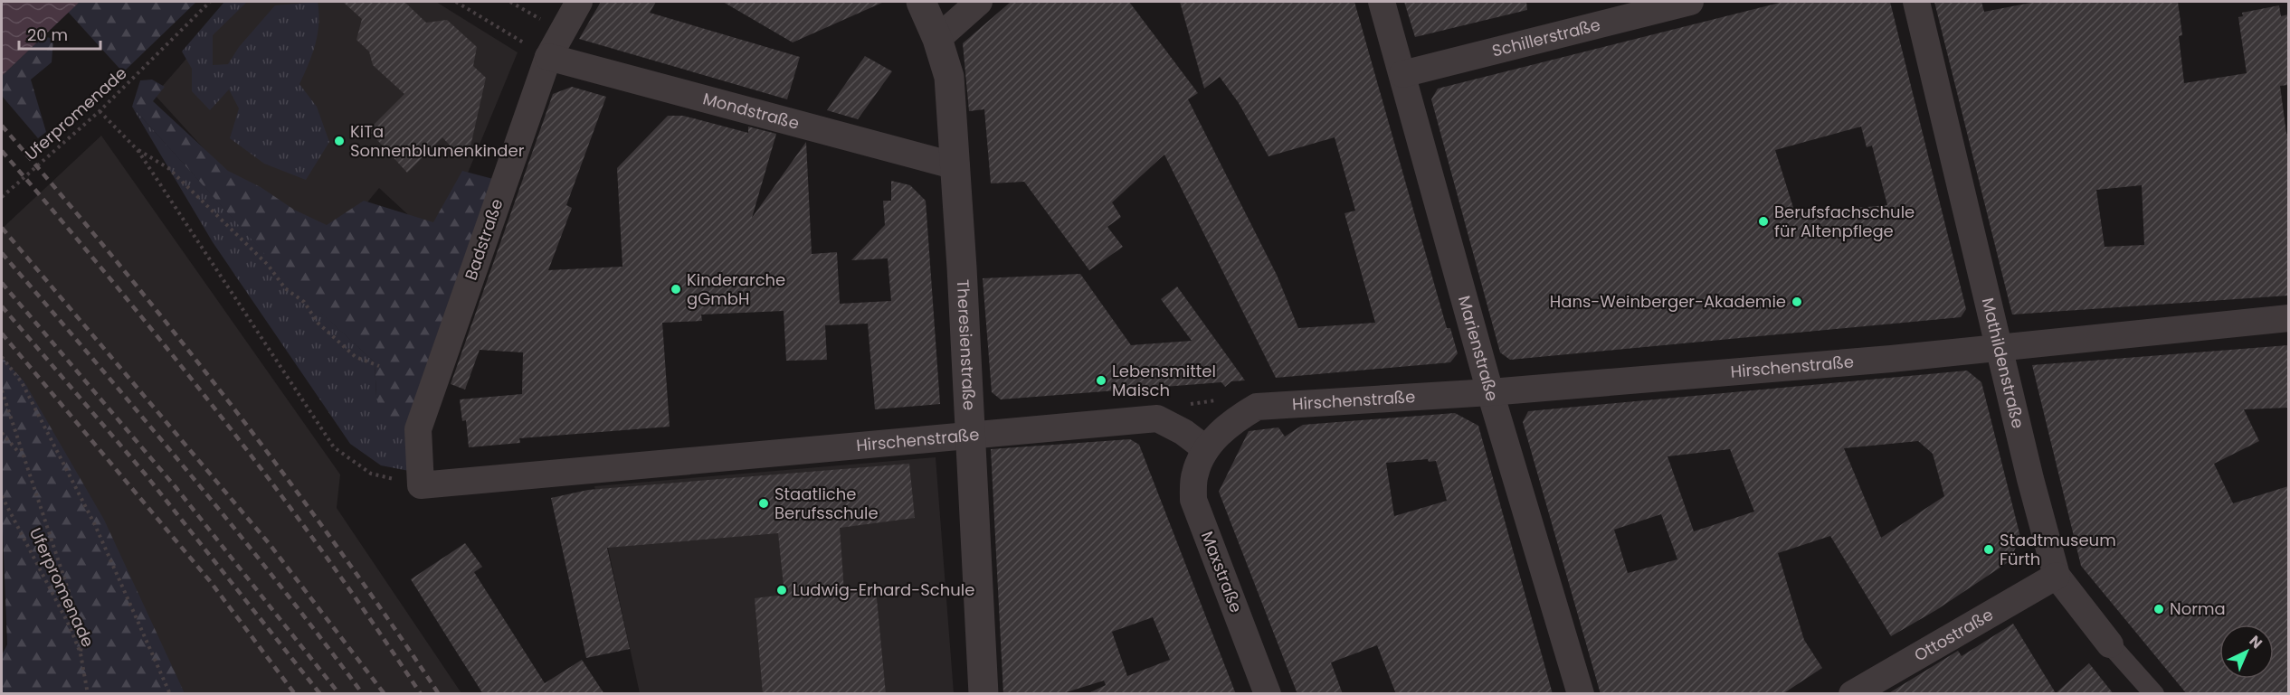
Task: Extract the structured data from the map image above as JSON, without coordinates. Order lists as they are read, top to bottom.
{
  "streets": {
    "street": [
      "Schillerstraße",
      "Mondstraße",
      "Badstraße",
      "Theresienstraße",
      "Marienstraße",
      "Mathildenstraße",
      "Hirschenstraße",
      "Maxstraße",
      "Ottostraße"
    ],
    "path": ["Uferpromenade"]
  },
  "crossings": [
    ["Schillerstraße", "Marienstraße"],
    ["Mondstraße", "Badstraße"],
    ["Mondstraße", "Theresienstraße"],
    ["Badstraße", "Hirschenstraße"],
    ["Theresienstraße", "Hirschenstraße"],
    ["Marienstraße", "Hirschenstraße"],
    ["Mathildenstraße", "Hirschenstraße"],
    ["Mathildenstraße", "Ottostraße"],
    ["Hirschenstraße", "Maxstraße"]
  ],
  "places": [
    "KiTa Sonnenblumenkinder",
    "Berufsfachschule für Altenpflege",
    "Kinderarche gGmbH",
    "Hans-Weinberger-Akademie",
    "Lebensmittel Maisch",
    "Staatliche Berufsschule",
    "Stadtmuseum Fürth",
    "Ludwig-Erhard-Schule",
    "Norma"
  ],
  "scale_bar": "20 m",
  "north": "top right"
}
